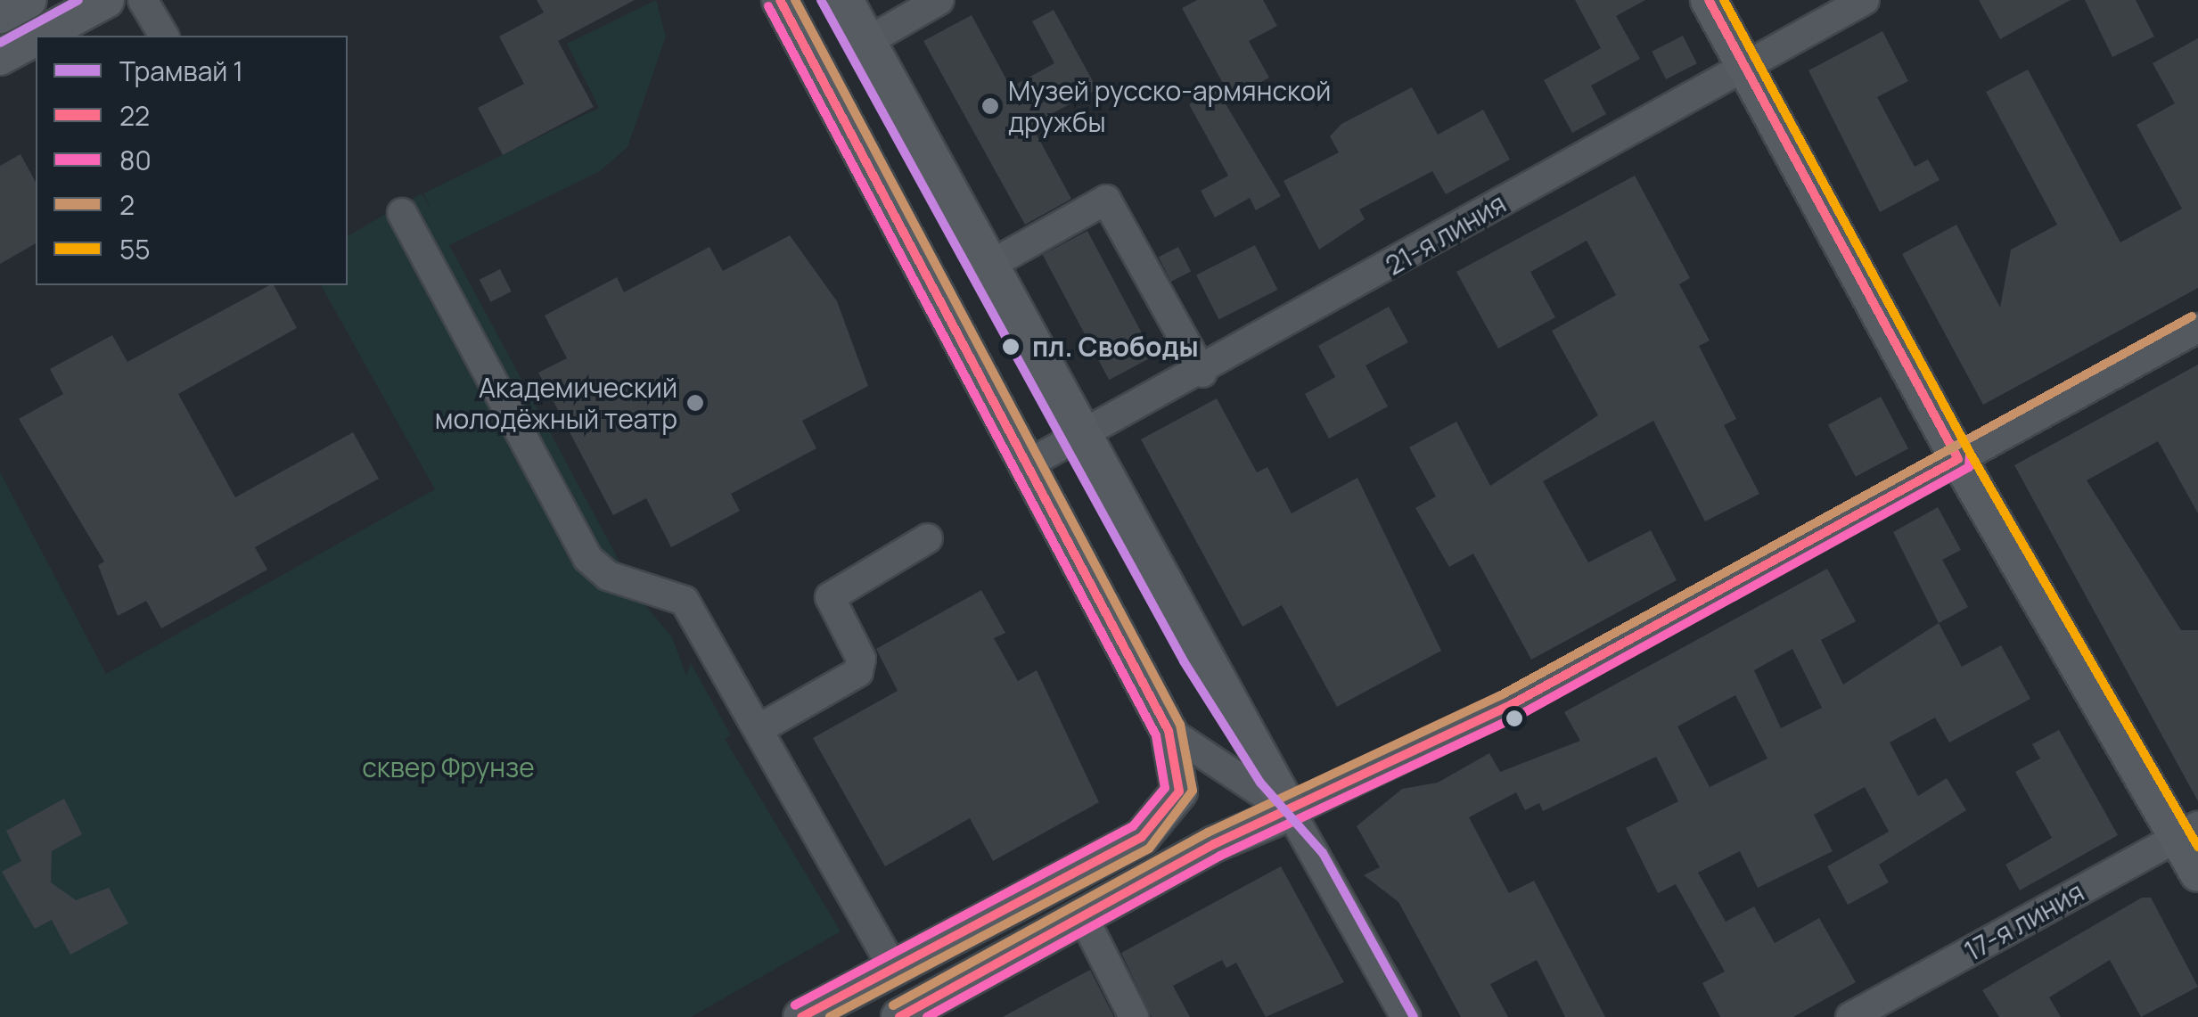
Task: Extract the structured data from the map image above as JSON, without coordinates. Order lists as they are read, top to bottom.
{
  "streets": {
    "street": ["21-я линия", "17-я линия"]
  },
  "parks": ["сквер Фрунзе"],
  "places": ["Музей русско-армянской дружбы", "пл. Свободы", "Академический молодёжный театр"],
  "lines": [
    "tram line 1",
    "transit line 22",
    "transit line 80",
    "transit line 2",
    "transit line 55"
  ],
  "legend": [
    "Трамвай 1",
    "22",
    "80",
    "2",
    "55"
  ]
}
